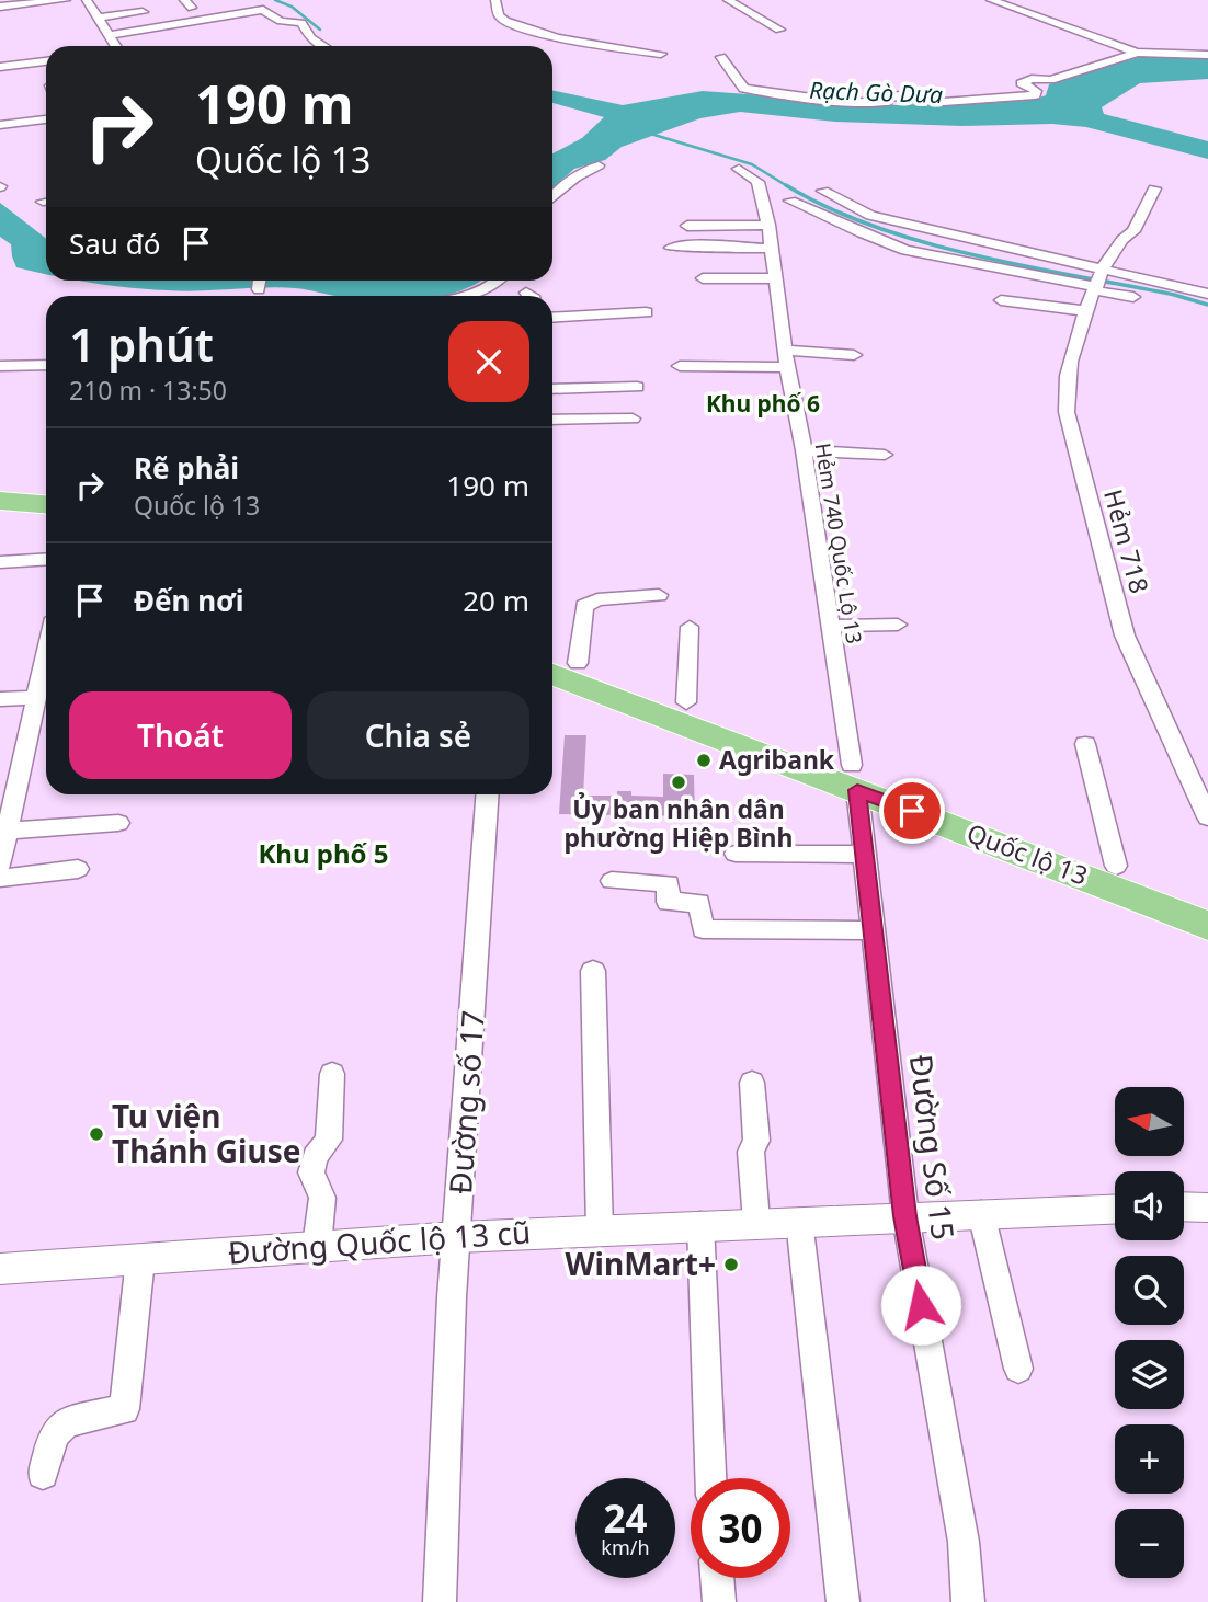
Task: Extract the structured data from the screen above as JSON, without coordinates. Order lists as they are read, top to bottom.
{
  "streets": {
    "highway": ["Quốc lộ 13"],
    "street": [
      "Hẻm 718",
      "Hẻm 740 Quốc Lộ 13",
      "Đường số 17",
      "Đường Số 15",
      "Đường Quốc lộ 13 cũ"
    ]
  },
  "crossings": [
    ["Hẻm 740 Quốc Lộ 13", "Quốc lộ 13"],
    ["Hẻm 740 Quốc Lộ 13", "Đường Số 15"],
    ["Quốc lộ 13", "Đường Số 15"],
    ["Đường số 17", "Đường Quốc lộ 13 cũ"],
    ["Đường Số 15", "Đường Quốc lộ 13 cũ"]
  ],
  "districts": ["Khu phố 6", "Khu phố 5"],
  "water": ["Rạch Gò Dưa"],
  "places": [
    "Agribank",
    "Ủy ban nhân dân phường Hiệp Bình",
    "Tu viện Thánh Giuse",
    "WinMart+"
  ],
  "north": "left",
  "page": {
    "turn": ["190 m", "Quốc lộ 13"],
    "then": "Sau đó",
    "heading": ["1 phút", "210 m · 13:50"],
    "list": [
      {
        "name": "Rẽ phải",
        "note": "Quốc lộ 13",
        "value": "190 m"
      },
      {
        "name": "Đến nơi",
        "value": "20 m"
      }
    ],
    "buttons": ["Thoát", "Chia sẻ"],
    "map_buttons": ["+", "−"],
    "speed": "24 km/h",
    "limit": "30"
  }
}
